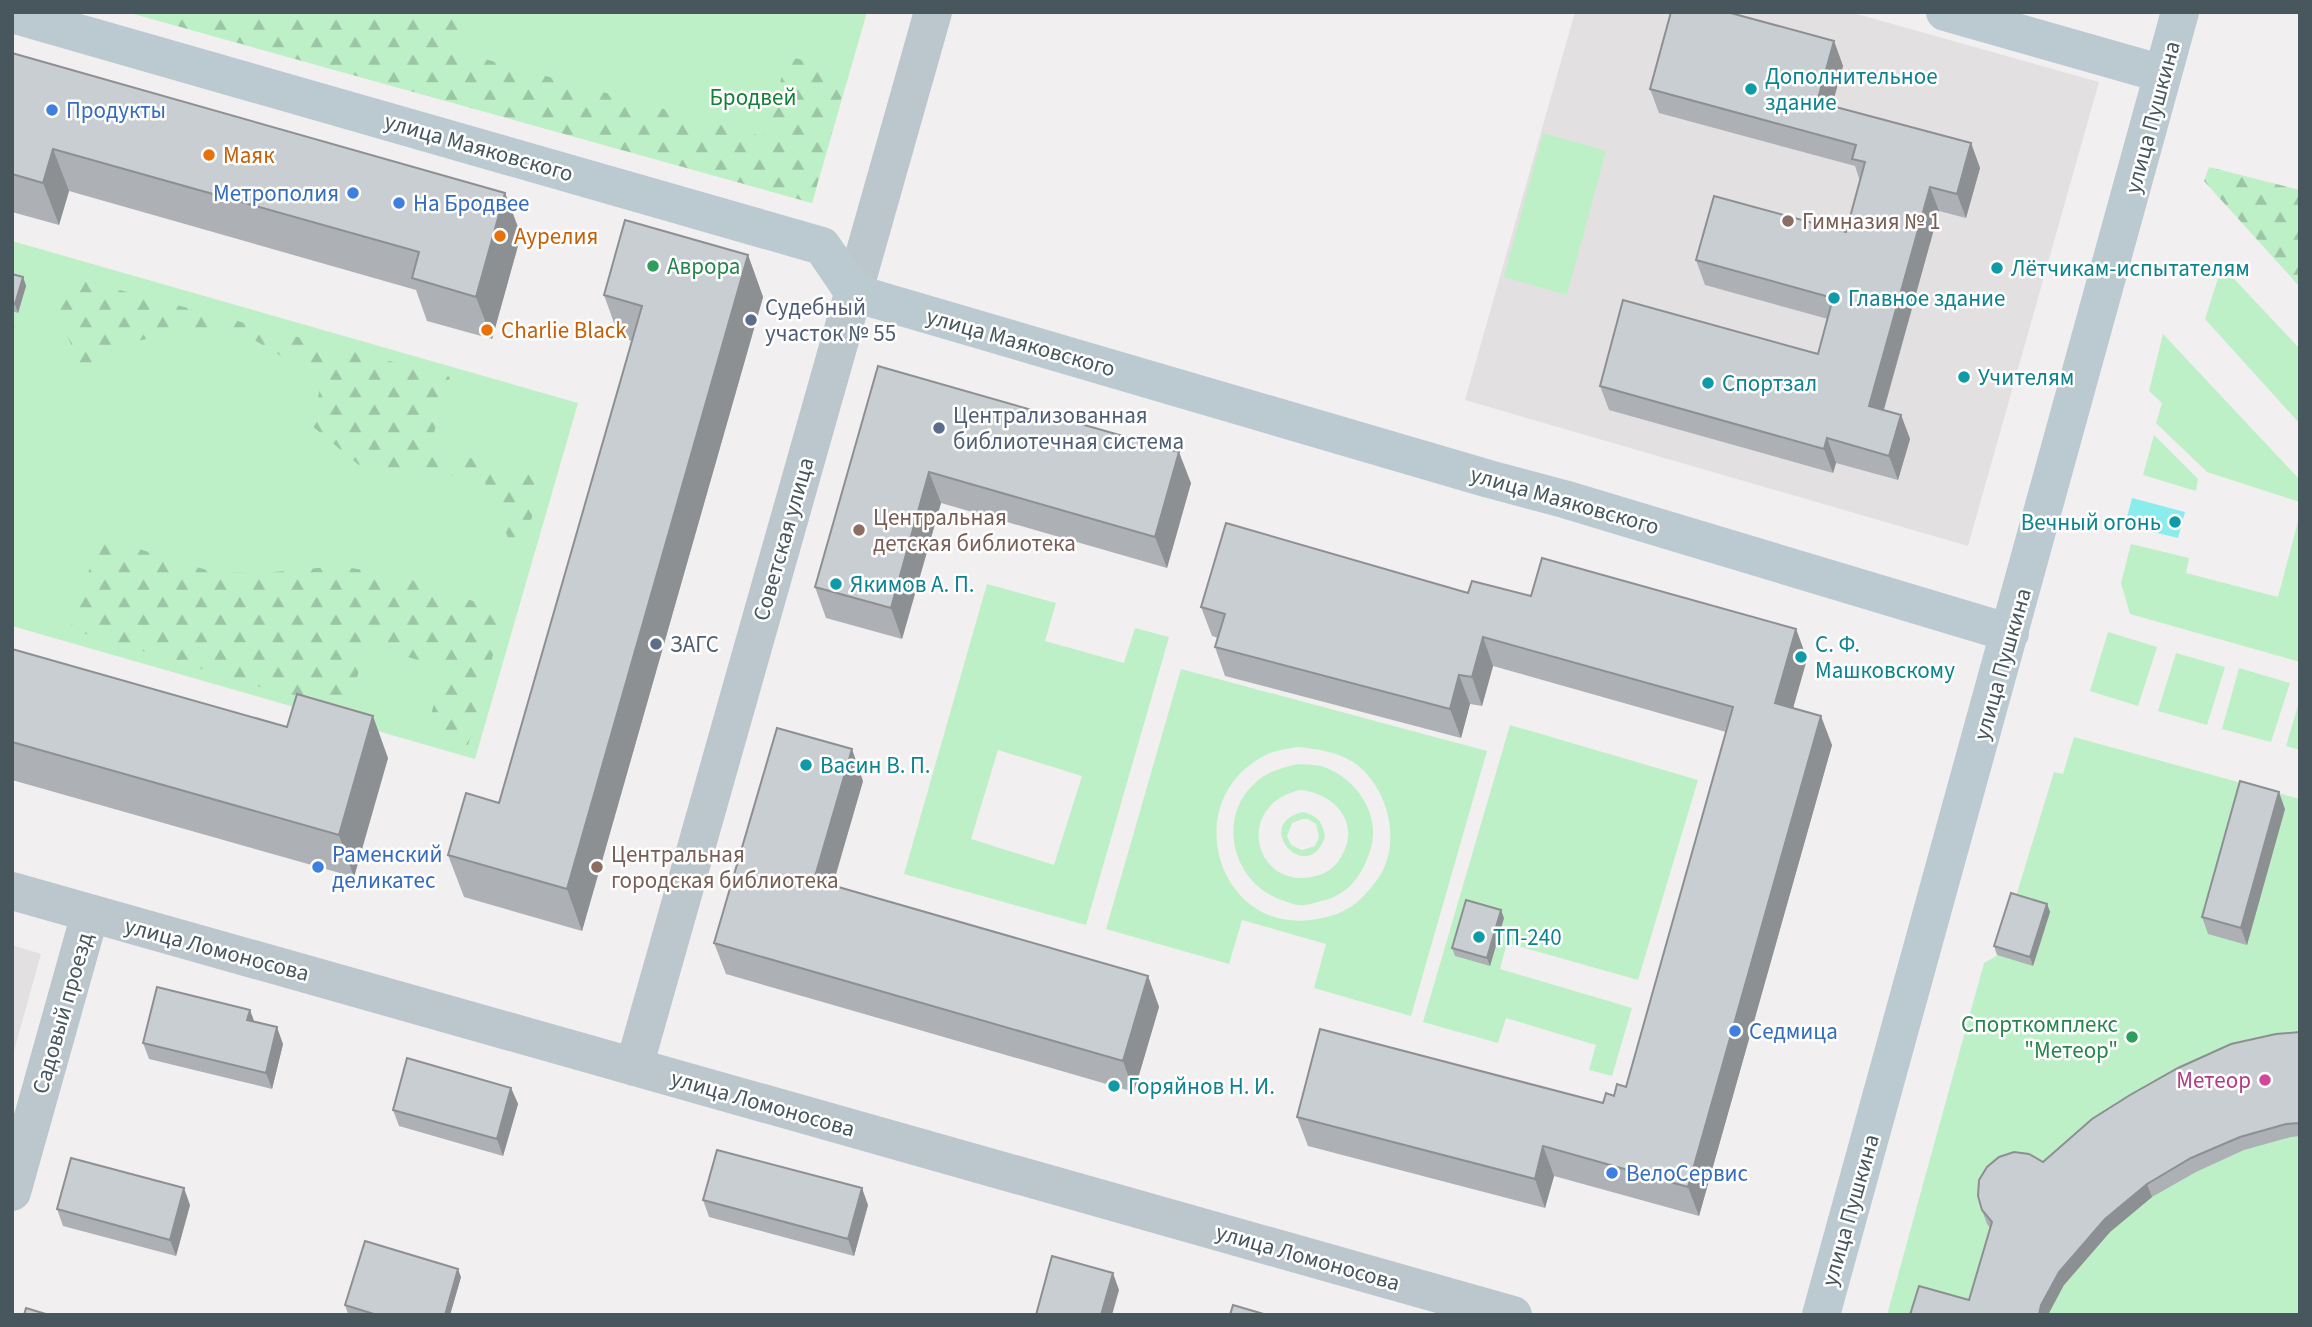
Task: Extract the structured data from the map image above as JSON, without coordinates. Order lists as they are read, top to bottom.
{
  "streets": {
    "street": [
      "улица Пушкина",
      "улица Маяковского",
      "Советская улица",
      "улица Ломоносова",
      "Садовый проезд"
    ]
  },
  "crossings": [
    ["улица Пушкина", "улица Маяковского"],
    ["улица Маяковского", "Советская улица"],
    ["Советская улица", "улица Ломоносова"],
    ["улица Ломоносова", "Садовый проезд"]
  ],
  "parks": ["Бродвей"],
  "places": [
    "Дополнительное здание",
    "Продукты",
    "Маяк",
    "Метрополия",
    "На Бродвее",
    "Гимназия № 1",
    "Аурелия",
    "Аврора",
    "Лётчикам-испытателям",
    "Главное здание",
    "Судебный участок № 55",
    "Charlie Black",
    "Учителям",
    "Спортзал",
    "Централизованная библиотечная система",
    "Вечный огонь",
    "Центральная детская библиотека",
    "Якимов А. П.",
    "ЗАГС",
    "С. Ф. Машковскому",
    "Васин В. П.",
    "Раменский деликатес",
    "Центральная городская библиотека",
    "ТП-240",
    "Седмица",
    "Спорткомплекс \"Метеор\"",
    "Метеор",
    "Горяйнов Н. И.",
    "ВелоСервис"
  ]
}
